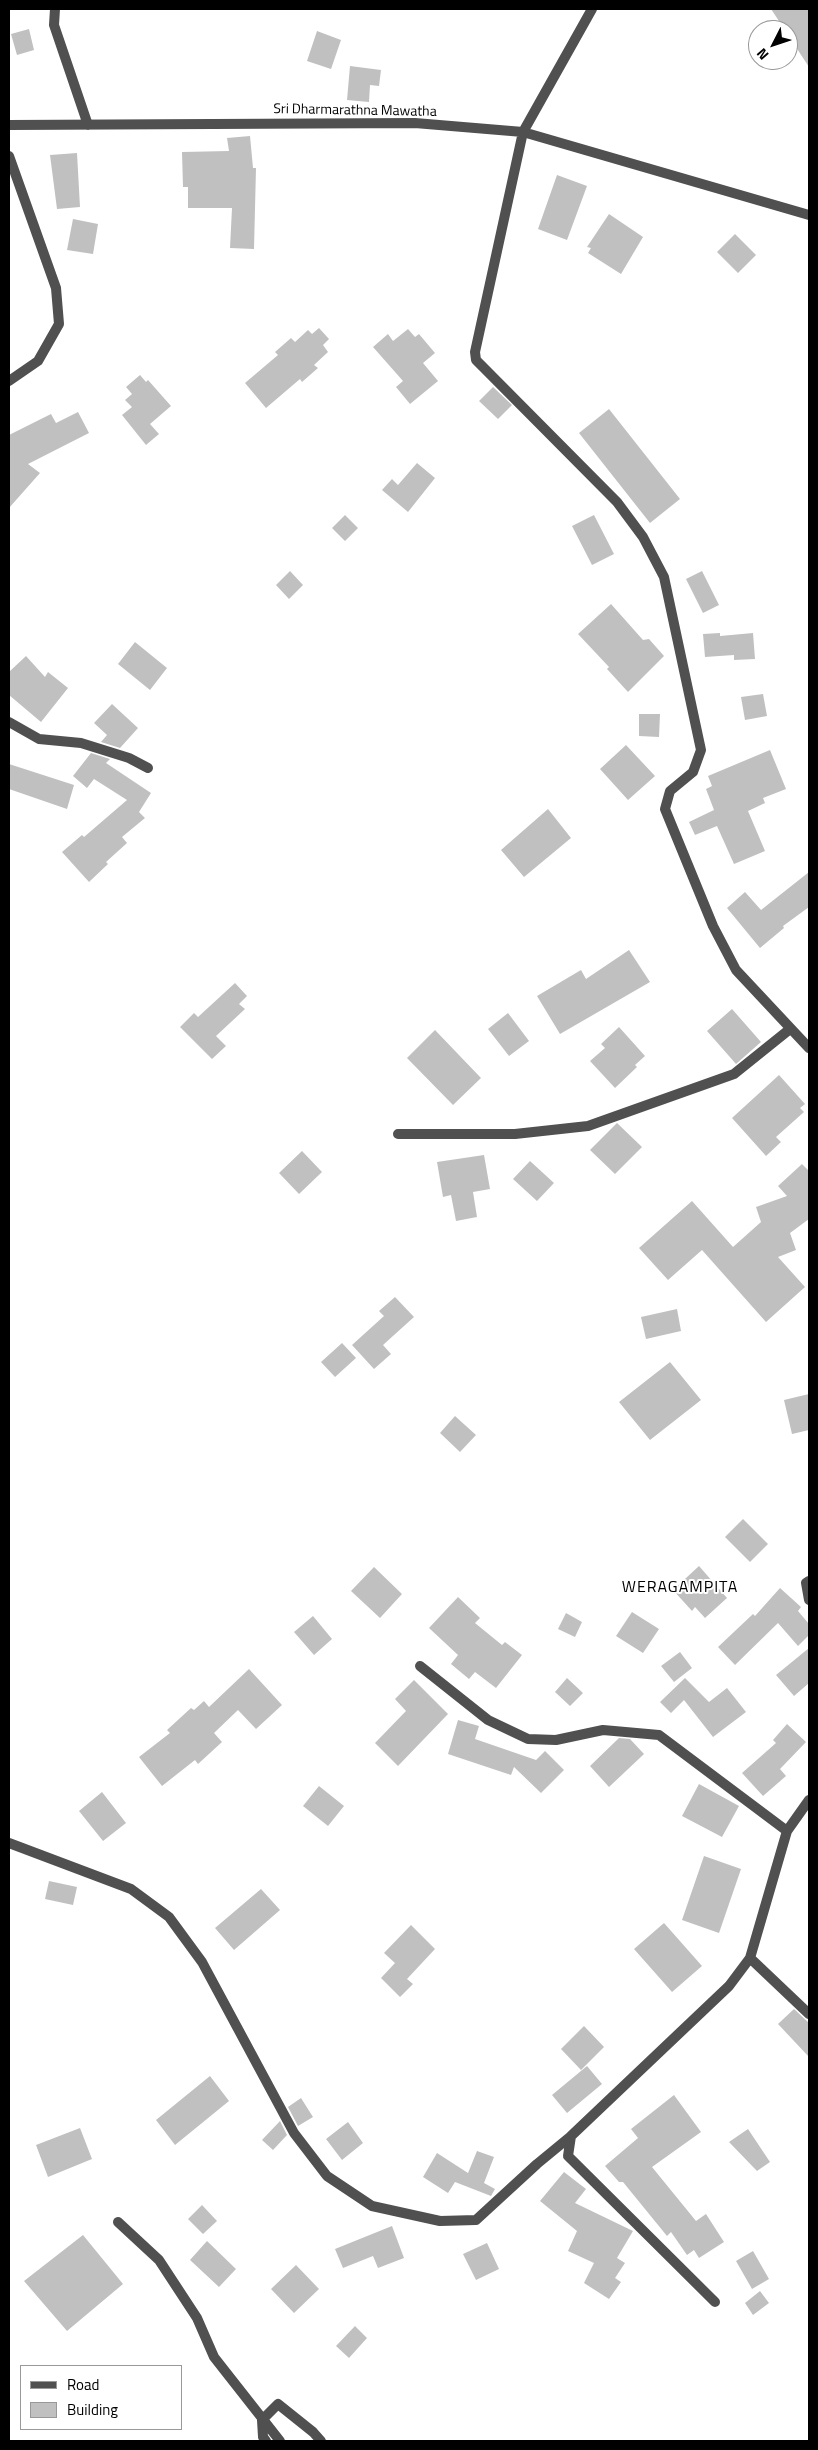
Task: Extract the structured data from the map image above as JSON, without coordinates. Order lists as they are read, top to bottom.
{
  "streets": {
    "street": ["Sri Dharmarathna Mawatha"]
  },
  "districts": ["WERAGAMPITA"],
  "legend": ["Road", "Building"],
  "north": "bottom left"
}
